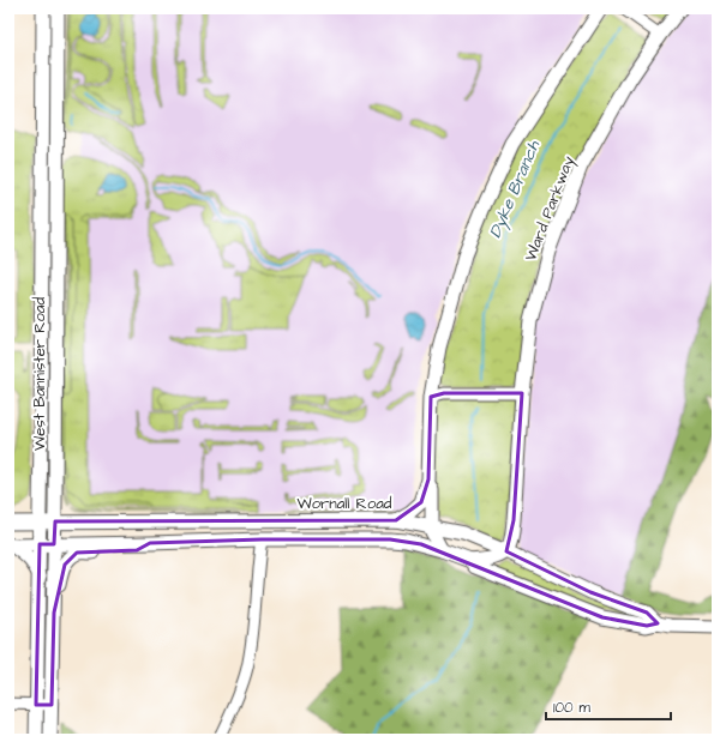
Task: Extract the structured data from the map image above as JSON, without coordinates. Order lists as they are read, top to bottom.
{
  "streets": {
    "main road": ["Ward Parkway", "West Bannister Road", "Wornall Road"]
  },
  "crossings": [
    ["Ward Parkway", "Wornall Road"],
    ["West Bannister Road", "Wornall Road"]
  ],
  "water": ["Dyke Branch"],
  "scale_bar": "100 m"
}
